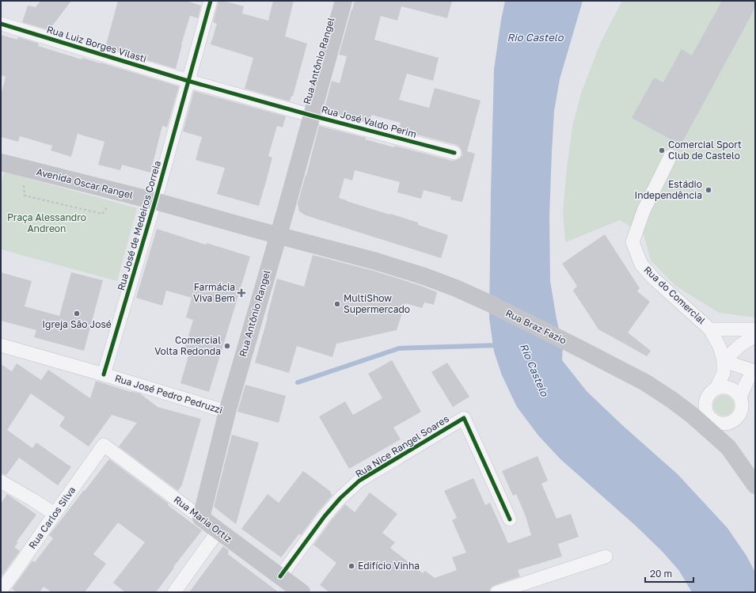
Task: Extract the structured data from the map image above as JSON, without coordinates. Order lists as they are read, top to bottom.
{
  "streets": {
    "main road": [
      "Rua Antônio Rangel",
      "Avenida Oscar Rangel",
      "Rua Braz Fazio",
      "Rua Maria Ortiz"
    ],
    "street": [
      "Rua Luiz Borges Vilasti",
      "Rua José Valdo Perim",
      "Rua José de Medeiros Correia",
      "Rua do Comercial",
      "Rua José Pedro Pedruzzi",
      "Rua Nice Rangel Soares",
      "Rua Carlos Silva"
    ]
  },
  "crossings": [
    ["Rua Luiz Borges Vilasti", "Rua José Valdo Perim"],
    ["Rua Luiz Borges Vilasti", "Rua José de Medeiros Correia"],
    ["Rua Antônio Rangel", "Rua José Valdo Perim"],
    ["Rua Antônio Rangel", "Avenida Oscar Rangel"],
    ["Rua Antônio Rangel", "Rua Braz Fazio"],
    ["Rua Antônio Rangel", "Rua José Pedro Pedruzzi"],
    ["Rua Antônio Rangel", "Rua Maria Ortiz"],
    ["Rua José Valdo Perim", "Rua José de Medeiros Correia"],
    ["Avenida Oscar Rangel", "Rua José de Medeiros Correia"],
    ["Avenida Oscar Rangel", "Rua Braz Fazio"],
    ["Rua José de Medeiros Correia", "Rua José Pedro Pedruzzi"],
    ["Rua do Comercial", "Rua Braz Fazio"],
    ["Rua Nice Rangel Soares", "Rua Maria Ortiz"],
    ["Rua Carlos Silva", "Rua Maria Ortiz"]
  ],
  "water": ["Rio Castelo"],
  "parks": ["Praça Alessandro Andreon"],
  "places": {
    "other": [
      "Comercial Sport Club de Castelo",
      "Estádio Independência",
      "MultiShow Supermercado",
      "Igreja São José",
      "Comercial Volta Redonda",
      "Edifício Vinha"
    ],
    "health": ["Farmácia Viva Bem"]
  },
  "scale_bar": "20 m"
}
